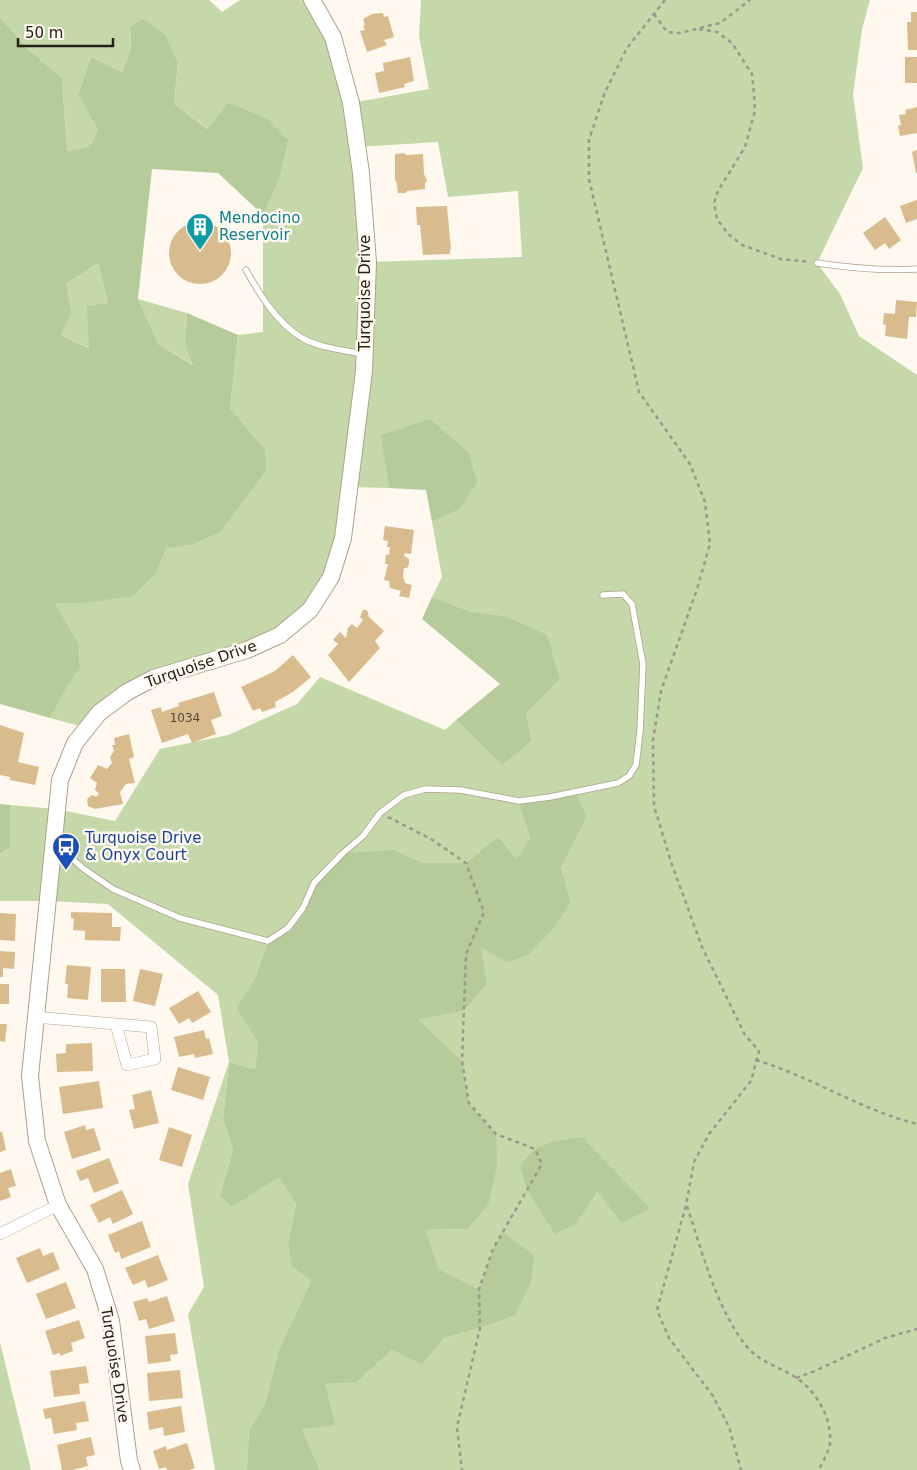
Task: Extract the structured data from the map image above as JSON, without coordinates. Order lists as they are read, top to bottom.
{
  "streets": {
    "street": ["Turquoise Drive"]
  },
  "places": {
    "building": ["Mendocino Reservoir"],
    "bus stop": ["Turquoise Drive & Onyx Court"]
  },
  "house_numbers": ["1034"],
  "scale_bar": "50 m"
}
